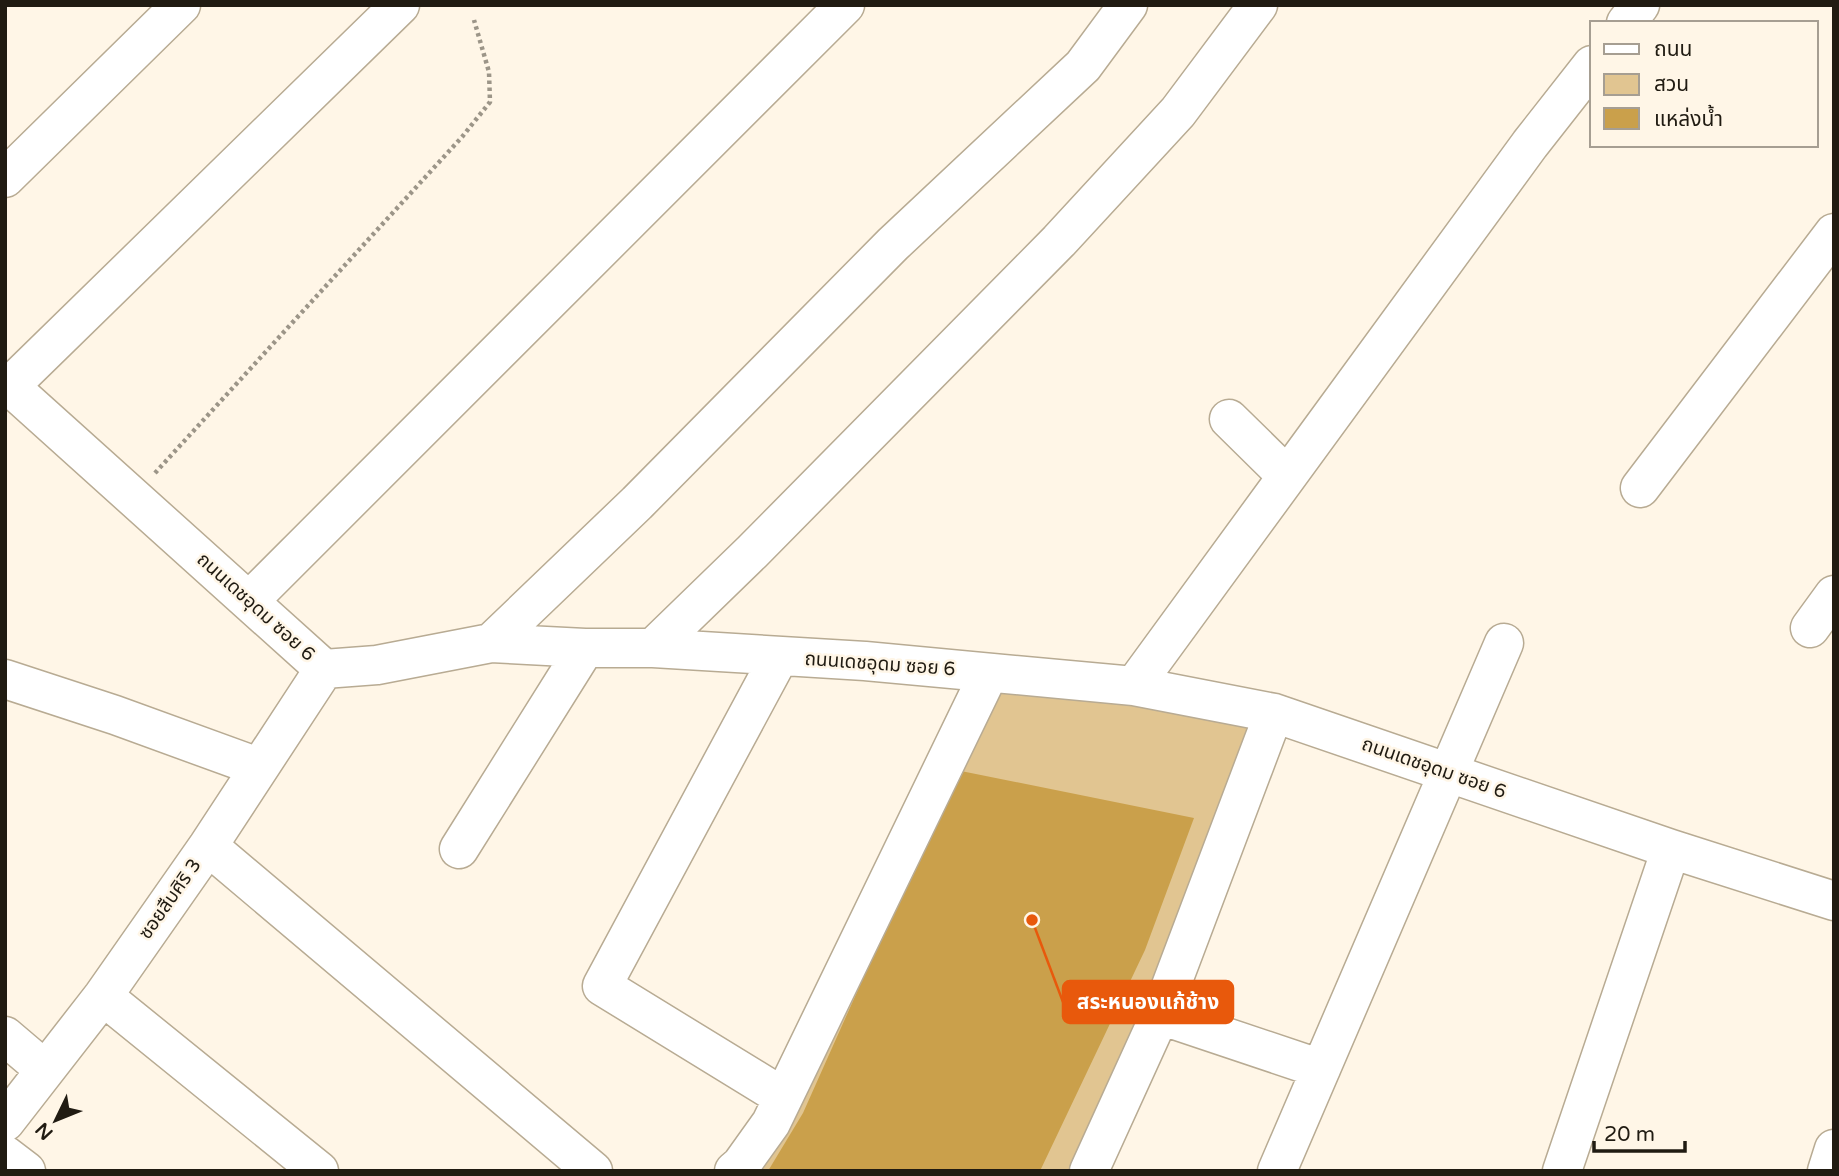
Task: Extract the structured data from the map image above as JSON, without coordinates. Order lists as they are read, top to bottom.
{
  "streets": {
    "street": ["ถนนเดชอุดม ซอย 6", "ซอยสืบศิริ 3"]
  },
  "crossings": [
    ["ถนนเดชอุดม ซอย 6", "ซอยสืบศิริ 3"]
  ],
  "places": ["สระหนองแก้ช้าง"],
  "legend": ["ถนน", "สวน", "แหล่งน้ำ"],
  "scale_bar": "20 m",
  "north": "bottom left"
}
